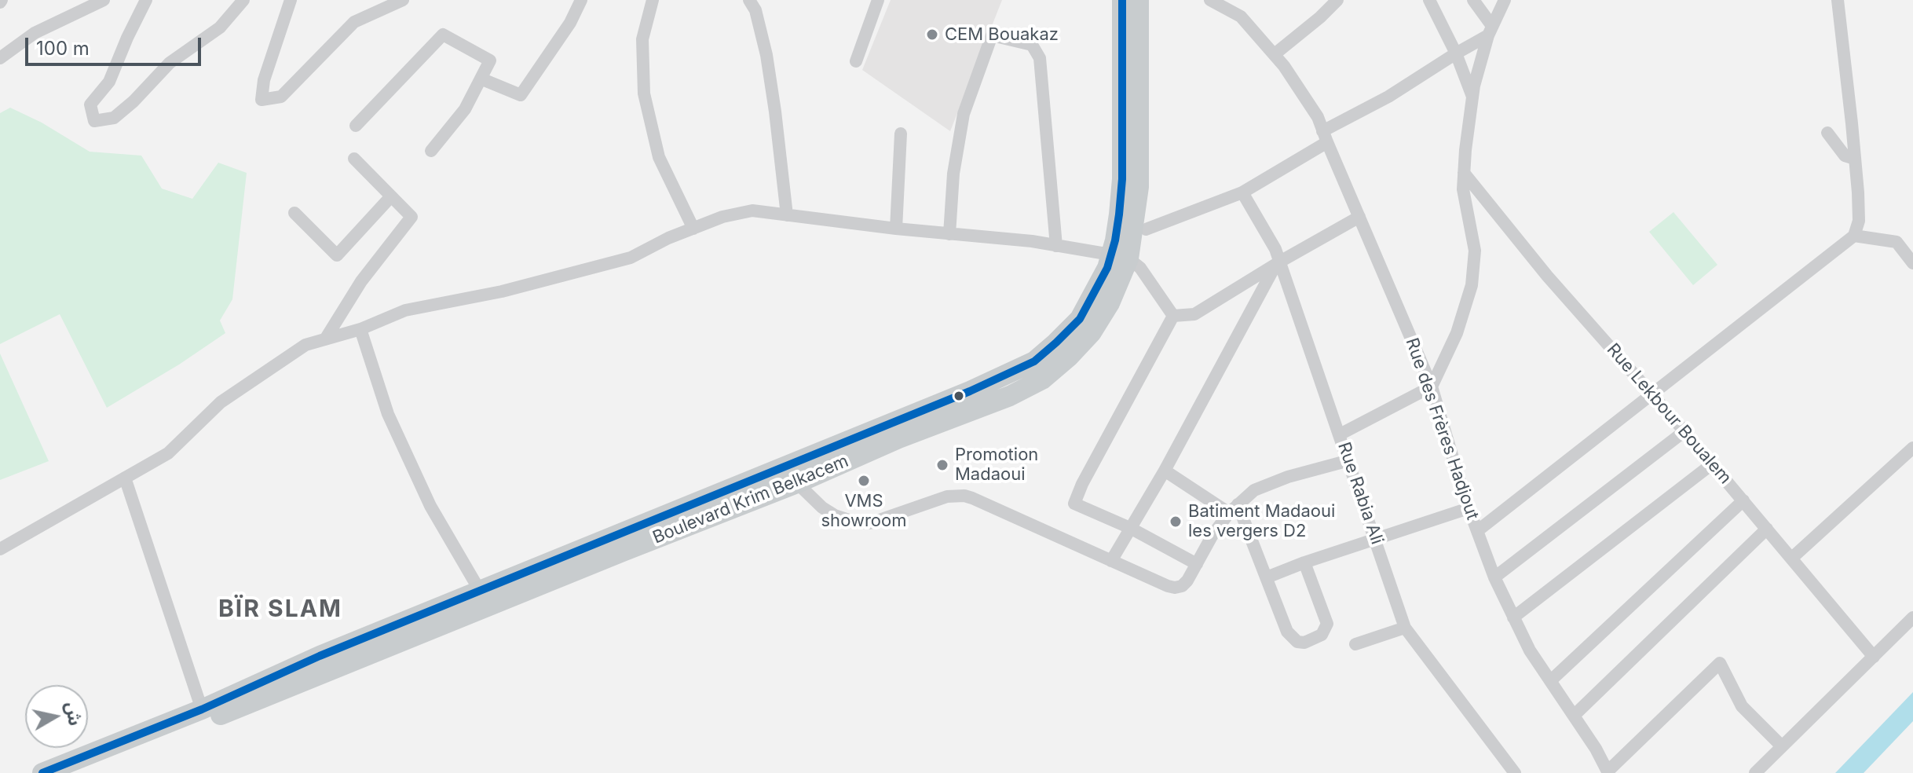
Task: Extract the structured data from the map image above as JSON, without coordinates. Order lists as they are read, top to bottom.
{
  "streets": {
    "main road": ["Boulevard Krim Belkacem"],
    "street": ["Rue Lekbour Boualem", "Rue des Frères Hadjout", "Rue Rabia Ali"]
  },
  "districts": ["BÏR SLAM"],
  "places": [
    "CEM Bouakaz",
    "Promotion Madaoui",
    "VMS showroom",
    "Batiment Madaoui les vergers D2"
  ],
  "scale_bar": "100 m",
  "north": "right"
}
